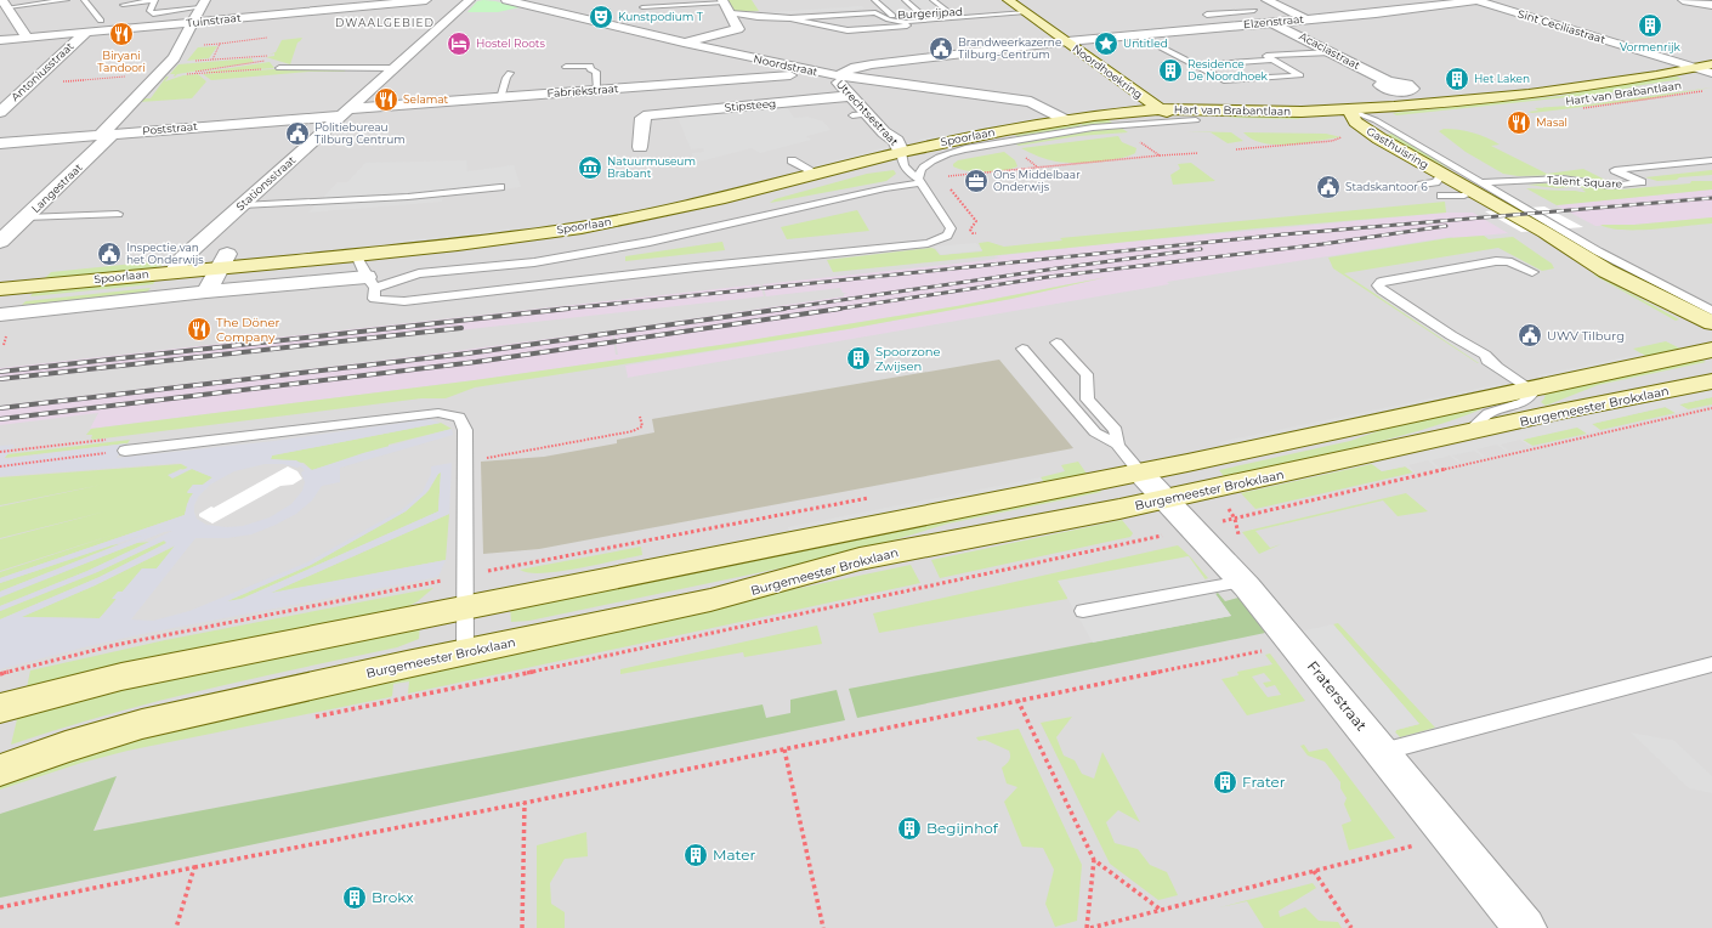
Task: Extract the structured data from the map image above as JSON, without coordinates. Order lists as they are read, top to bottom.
{
  "streets": {
    "street": [
      "Tuinstraat",
      "Elzenstraat",
      "Sint Ceciliastraat",
      "Acaciastraat",
      "Noordstraat",
      "Antoniusstraat",
      "Noordhoekring",
      "Fabriekstraat",
      "Hart van Brabantlaan",
      "Stipsteeg",
      "Utrechtsestraat",
      "Poststraat",
      "Spoorlaan",
      "Gasthuisring",
      "Stationsstraat",
      "Langestraat",
      "Burgemeester Brokxlaan",
      "Fraterstraat"
    ],
    "lane": ["Burgerijpad", "Talent Square"]
  },
  "crossings": [
    ["Burgerijpad", "Noordhoekring"],
    ["Tuinstraat", "Antoniusstraat"],
    ["Tuinstraat", "Langestraat"],
    ["Elzenstraat", "Sint Ceciliastraat"],
    ["Elzenstraat", "Acaciastraat"],
    ["Elzenstraat", "Noordhoekring"],
    ["Sint Ceciliastraat", "Hart van Brabantlaan"],
    ["Noordstraat", "Fabriekstraat"],
    ["Noordstraat", "Utrechtsestraat"],
    ["Noordstraat", "Spoorlaan"],
    ["Noordhoekring", "Hart van Brabantlaan"],
    ["Noordhoekring", "Spoorlaan"],
    ["Fabriekstraat", "Poststraat"],
    ["Fabriekstraat", "Stationsstraat"],
    ["Hart van Brabantlaan", "Spoorlaan"],
    ["Hart van Brabantlaan", "Gasthuisring"],
    ["Stipsteeg", "Utrechtsestraat"],
    ["Utrechtsestraat", "Spoorlaan"],
    ["Poststraat", "Stationsstraat"],
    ["Poststraat", "Langestraat"],
    ["Spoorlaan", "Stationsstraat"],
    ["Gasthuisring", "Talent Square"],
    ["Burgemeester Brokxlaan", "Fraterstraat"]
  ],
  "districts": ["DWAALGEBIED"],
  "places": {
    "theatre": ["Kunstpodium T"],
    "building": [
      "Vormenrijk",
      "Residence De Noordhoek",
      "Het Laken",
      "Spoorzone Zwijsen",
      "Frater",
      "Begijnhof",
      "Mater",
      "Brokx"
    ],
    "restaurant": [
      "Biryani Tandoori",
      "Selamat",
      "Masal",
      "The Döner Company"
    ],
    "hotel": ["Hostel Roots"],
    "place": ["Untitled"],
    "public building": [
      "Brandweerkazerne Tilburg-Centrum",
      "Politiebureau Tilburg Centrum",
      "Stadskantoor 6",
      "Inspectie van het Onderwijs",
      "UWV Tilburg"
    ],
    "museum": ["Natuurmuseum Brabant"],
    "office": ["Ons Middelbaar Onderwijs"]
  }
}
